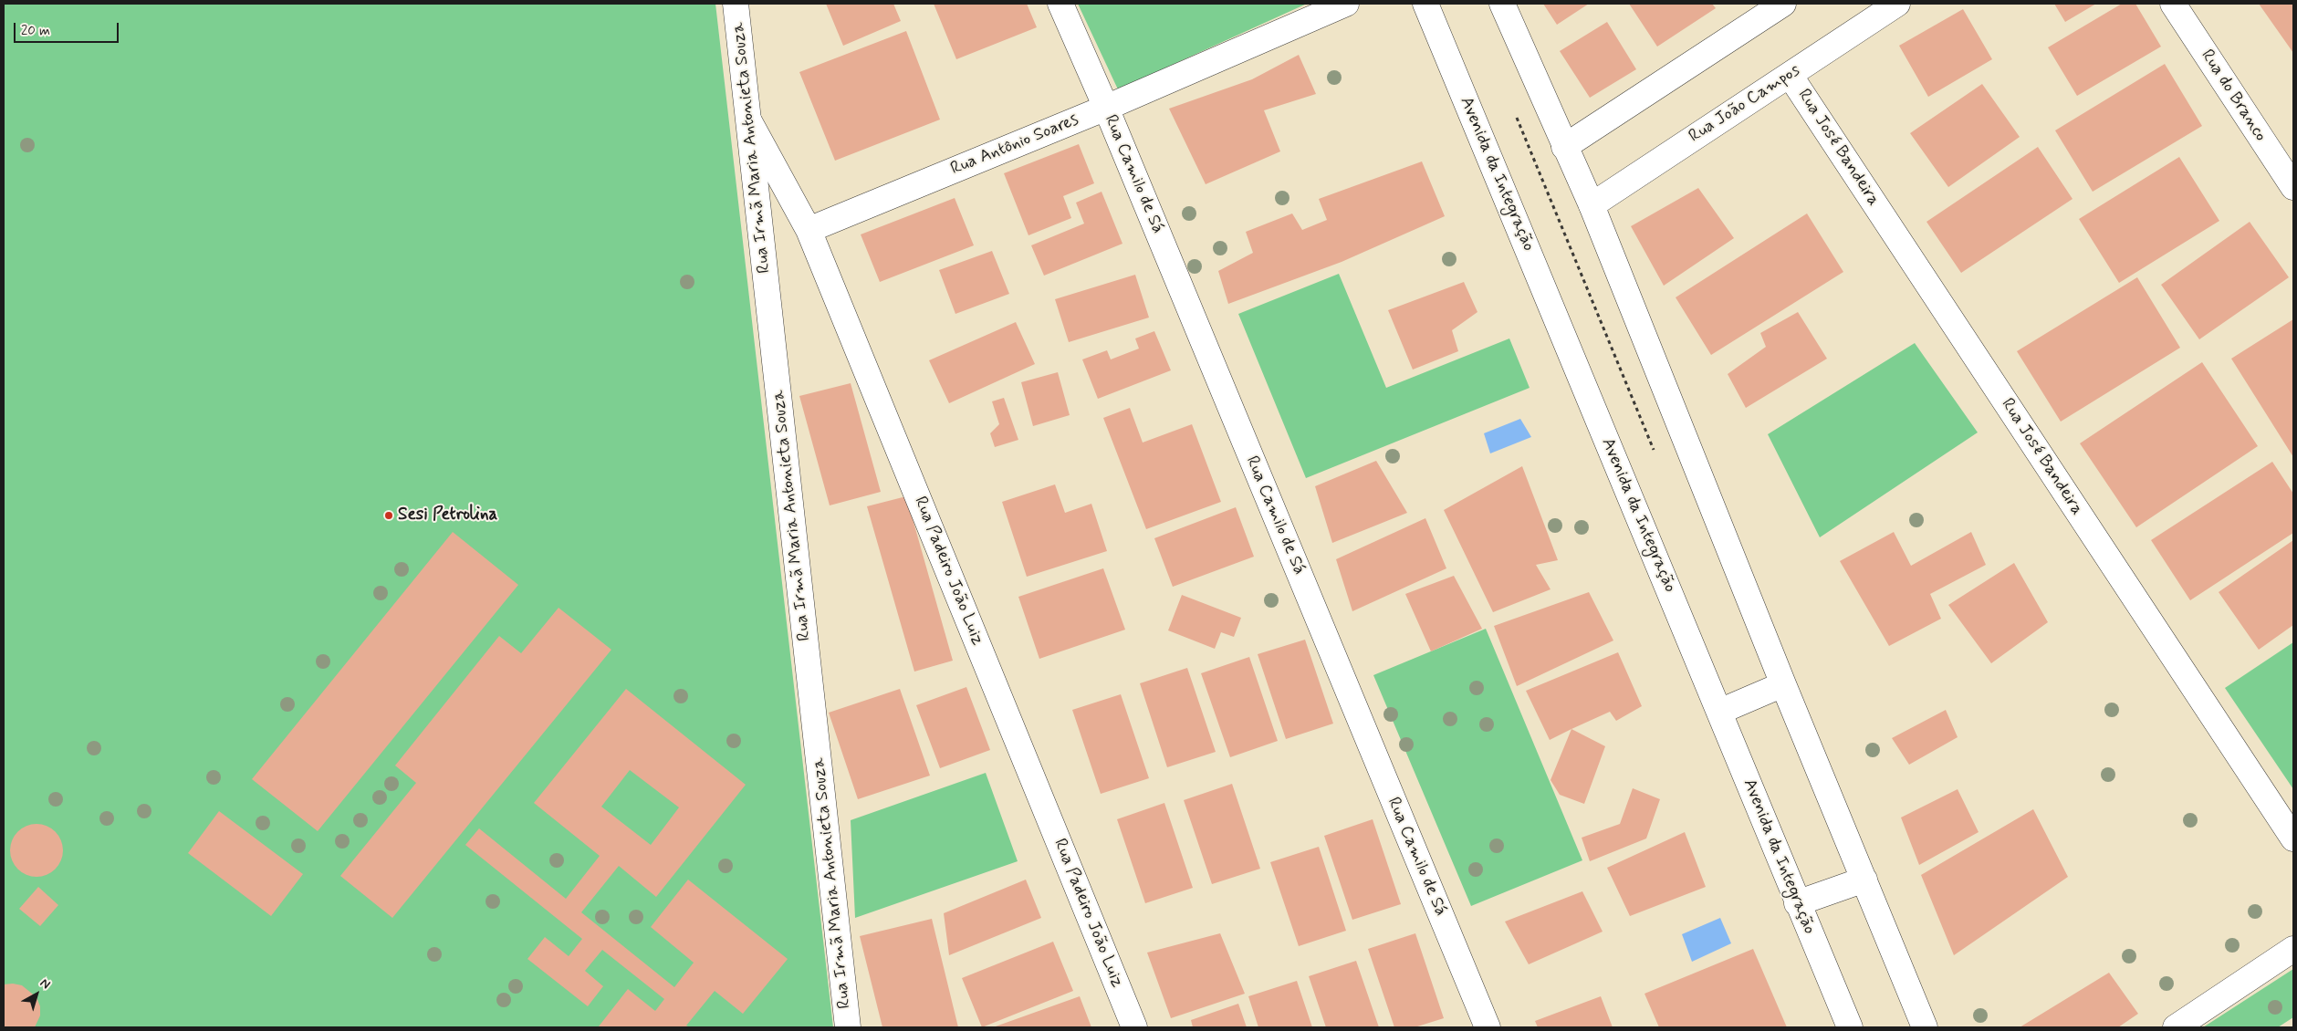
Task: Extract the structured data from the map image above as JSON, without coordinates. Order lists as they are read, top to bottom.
{
  "streets": {
    "street": [
      "Rua do Branco",
      "Rua João Campos",
      "Rua Antônio Soares",
      "Rua Irmã Maria Antonieta Souza",
      "Rua José Bandeira",
      "Rua Camilo de Sá",
      "Avenida da Integração",
      "Rua Padeiro João Luiz"
    ]
  },
  "crossings": [
    ["Rua João Campos", "Rua José Bandeira"],
    ["Rua Antônio Soares", "Rua Camilo de Sá"],
    ["Rua Antônio Soares", "Rua Padeiro João Luiz"],
    ["Rua Irmã Maria Antonieta Souza", "Rua Padeiro João Luiz"]
  ],
  "places": ["Sesi Petrolina"],
  "scale_bar": "20 m",
  "north": "top right"
}
